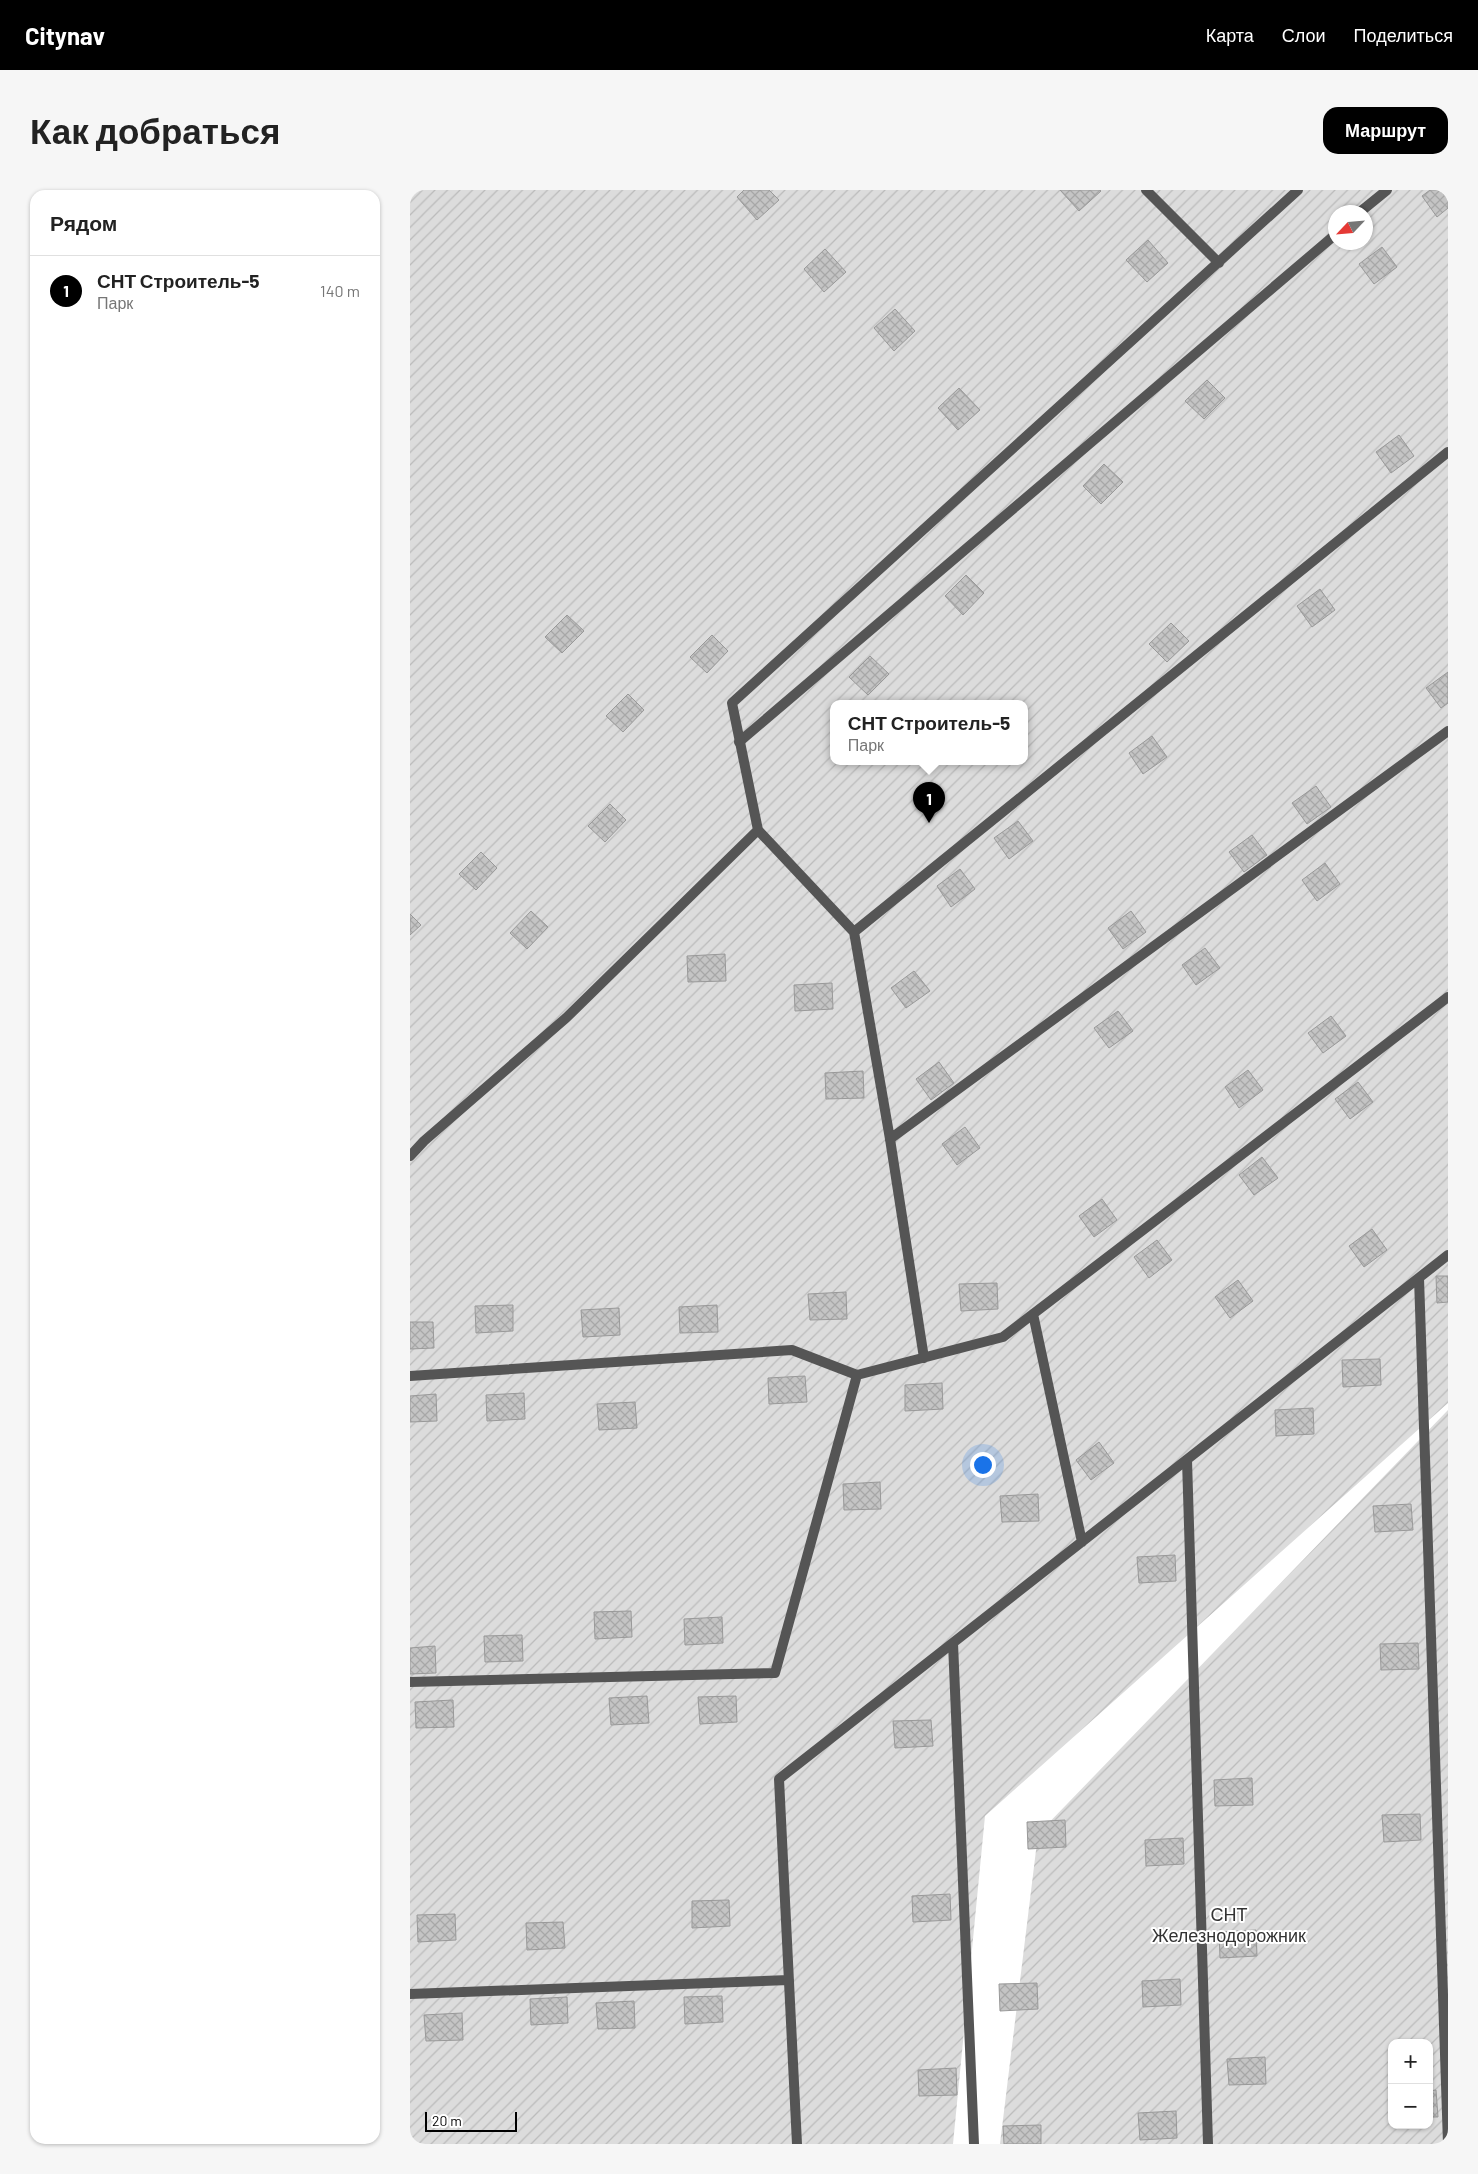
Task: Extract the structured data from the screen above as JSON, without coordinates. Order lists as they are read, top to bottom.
{
  "parks": ["СНТ Железнодорожник"],
  "scale_bar": "20 m",
  "north": "bottom left",
  "page": {
    "header": "Citynav",
    "nav": ["Карта", "Слои", "Поделиться"],
    "buttons": "Маршрут",
    "title": "Как добраться",
    "heading": "Рядом",
    "list": [
      {
        "mark": "1",
        "name": "СНТ Строитель-5",
        "note": "Парк",
        "value": "140 m"
      }
    ],
    "popup": ["СНТ Строитель-5", "Парк"],
    "pins": "1",
    "map_buttons": ["+", "−"],
    "scale": "20 m"
  }
}
